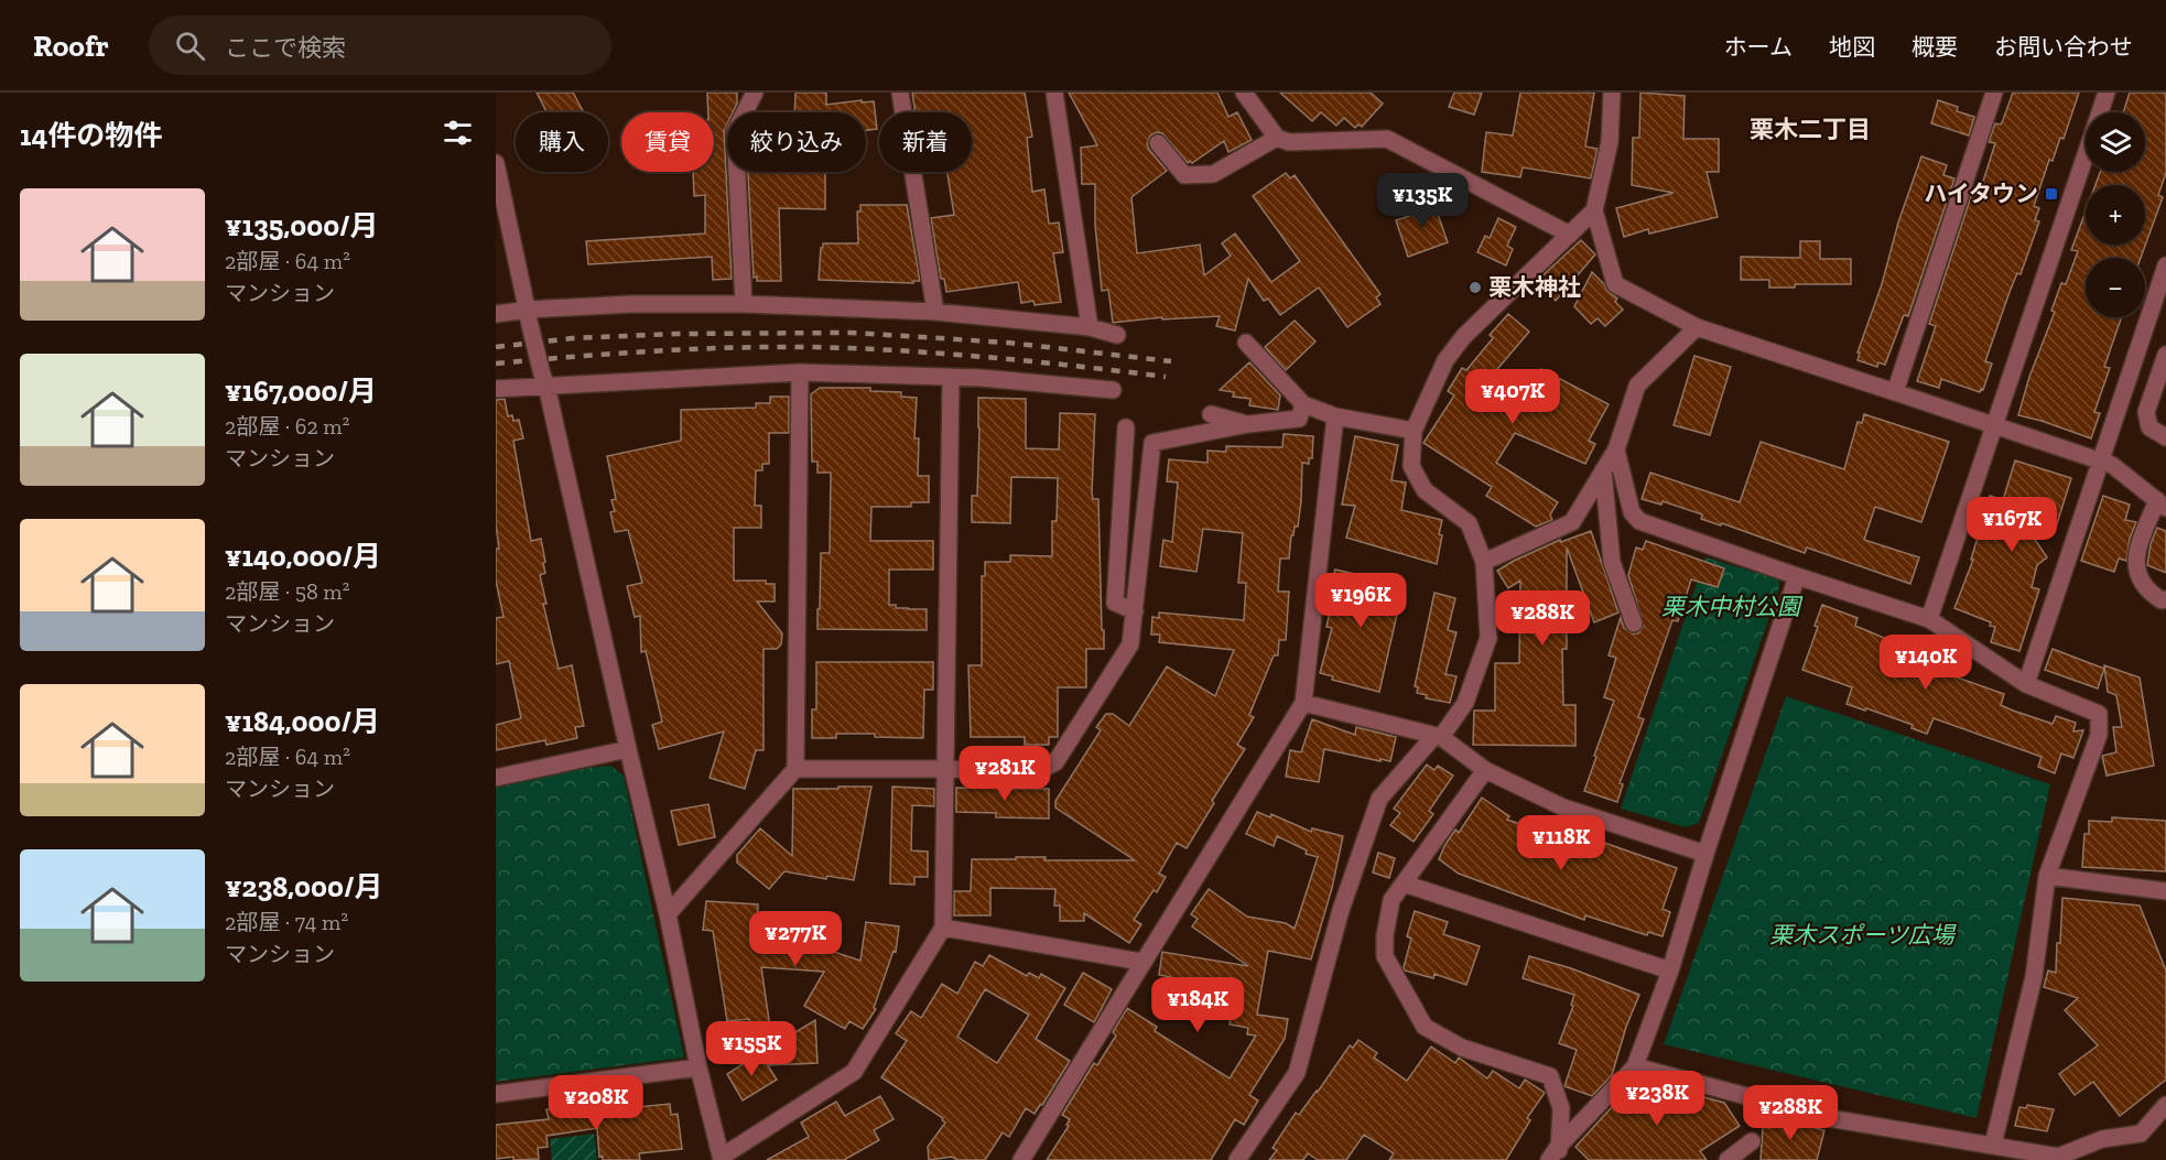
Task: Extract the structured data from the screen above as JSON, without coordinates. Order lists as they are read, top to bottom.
{
  "districts": ["栗木二丁目"],
  "parks": ["栗木中村公園", "栗木スポーツ広場"],
  "places": {
    "transit": ["ハイタウン"],
    "other": ["栗木神社"]
  },
  "page": {
    "header": "Roofr",
    "search": "ここで検索",
    "nav": [
      "ホーム",
      "地図",
      "概要",
      "お問い合わせ"
    ],
    "heading": "14件の物件",
    "map_buttons": ["+", "−"],
    "chip": [
      "購入",
      "賃貸",
      "絞り込み",
      "新着"
    ],
    "list": [
      {
        "name": "¥135,000/月",
        "note": "2部屋 · 64 m² · マンション"
      },
      {
        "name": "¥167,000/月",
        "note": "2部屋 · 62 m² · マンション"
      },
      {
        "name": "¥140,000/月",
        "note": "2部屋 · 58 m² · マンション"
      },
      {
        "name": "¥184,000/月",
        "note": "2部屋 · 64 m² · マンション"
      },
      {
        "name": "¥238,000/月",
        "note": "2部屋 · 74 m² · マンション"
      }
    ],
    "price": [
      "¥135K",
      "¥407K",
      "¥167K",
      "¥196K",
      "¥288K",
      "¥140K",
      "¥281K",
      "¥118K",
      "¥277K",
      "¥184K",
      "¥155K",
      "¥238K",
      "¥208K",
      "¥288K"
    ]
  }
}
